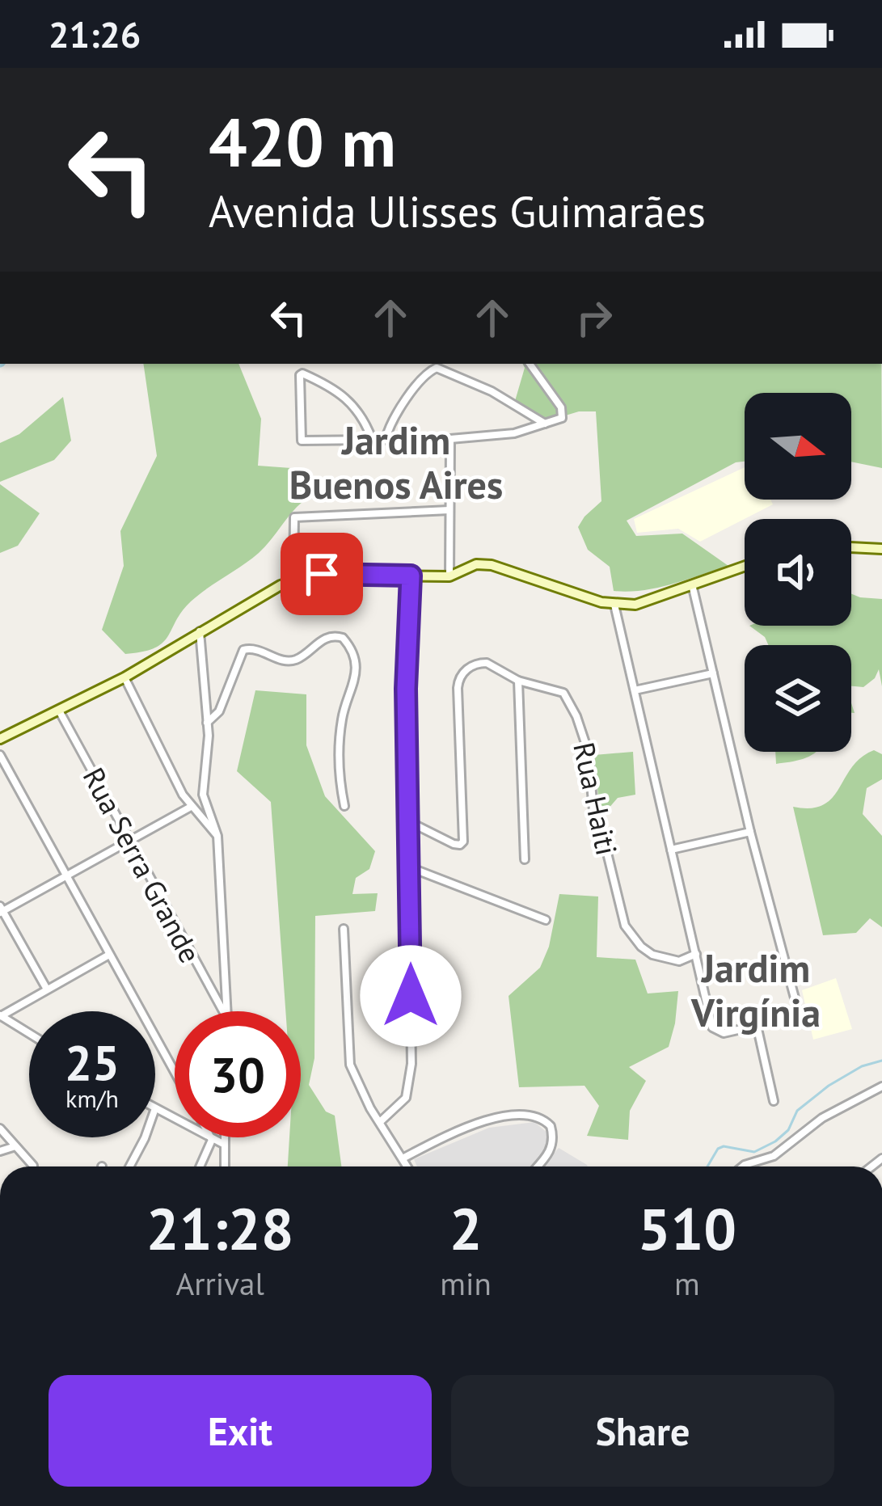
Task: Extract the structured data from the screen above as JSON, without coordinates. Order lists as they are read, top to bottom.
{
  "streets": {
    "street": ["Rua Haiti", "Rua Serra Grande"]
  },
  "districts": ["Jardim Buenos Aires", "Jardim Virgínia"],
  "north": "right",
  "page": {
    "status": "21:26",
    "turn": ["420 m", "Avenida Ulisses Guimarães"],
    "speed": "25 km/h",
    "limit": "30",
    "eta": [
      "21:28",
      "Arrival",
      "2",
      "min",
      "510",
      "m"
    ],
    "buttons": ["Exit", "Share"]
  }
}
